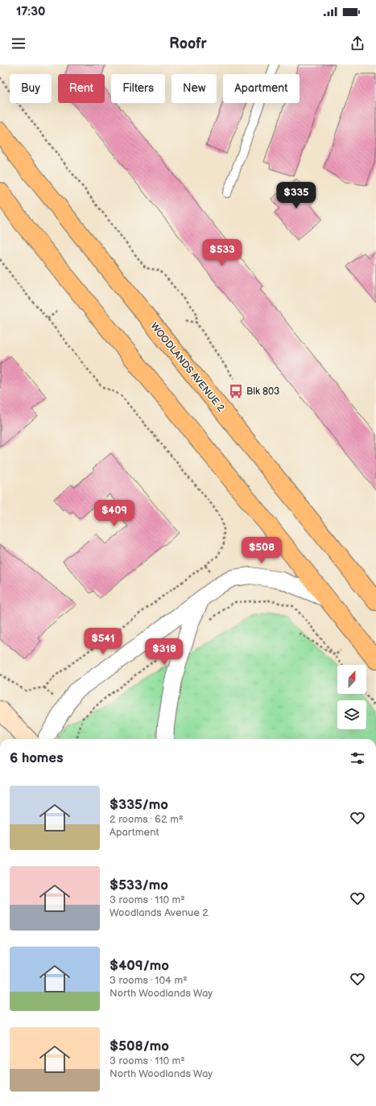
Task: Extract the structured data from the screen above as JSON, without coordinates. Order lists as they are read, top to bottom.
{
  "streets": {
    "main road": ["WOODLANDS AVENUE 2"]
  },
  "places": {
    "bus stop": ["Blk 803"]
  },
  "north": "top",
  "page": {
    "status": "17:30",
    "header": "Roofr",
    "chip": [
      "Buy",
      "Rent",
      "Filters",
      "New",
      "Apartment"
    ],
    "price": [
      "$335",
      "$533",
      "$409",
      "$508",
      "$541",
      "$318"
    ],
    "heading": "6 homes",
    "list": [
      {
        "name": "$335/mo",
        "note": "2 rooms · 62 m² · Apartment"
      },
      {
        "name": "$533/mo",
        "note": "3 rooms · 110 m² · Woodlands Avenue 2"
      },
      {
        "name": "$409/mo",
        "note": "3 rooms · 104 m² · North Woodlands Way"
      },
      {
        "name": "$508/mo",
        "note": "3 rooms · 110 m² · North Woodlands Way"
      }
    ]
  }
}
